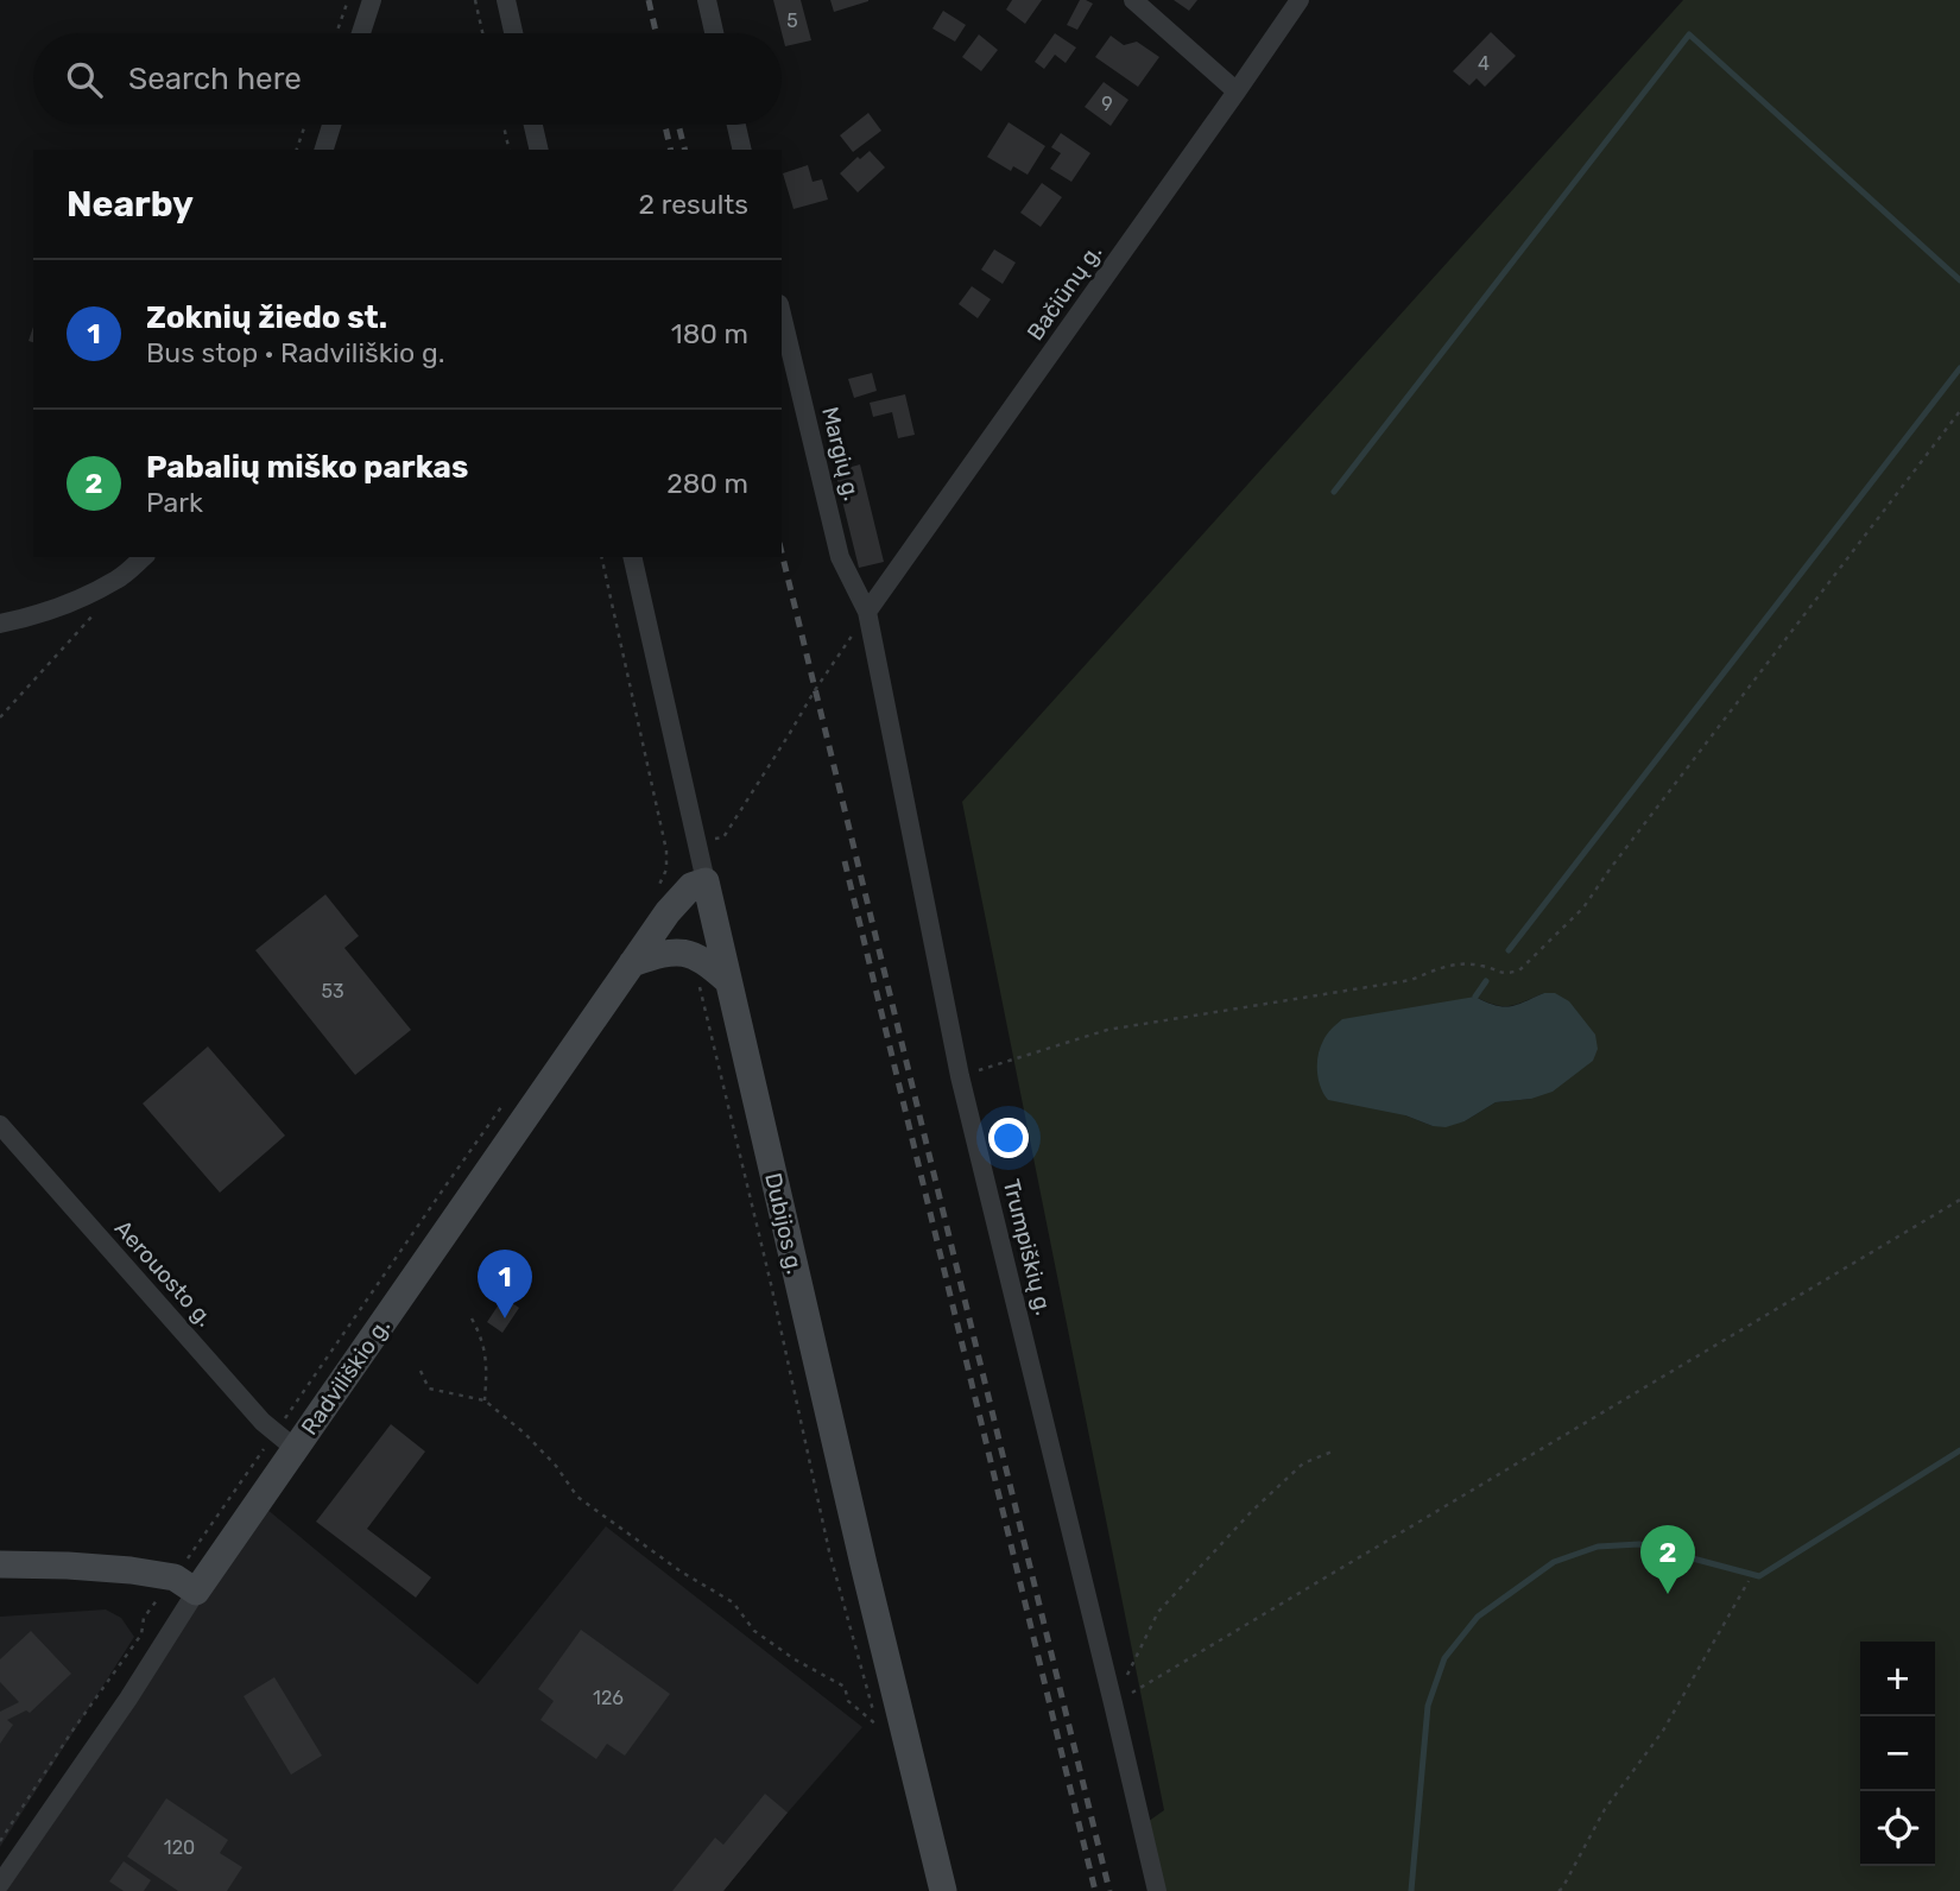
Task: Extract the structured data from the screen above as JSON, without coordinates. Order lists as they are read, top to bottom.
{
  "streets": {
    "main road": ["Dubijos g.", "Radviliškio g."],
    "street": [
      "Bačiūnų g.",
      "Margių g.",
      "Trumpiškių g.",
      "Aerouosto g."
    ]
  },
  "crossings": [
    ["Bačiūnų g.", "Margių g."],
    ["Bačiūnų g.", "Trumpiškių g."],
    ["Margių g.", "Trumpiškių g."],
    ["Dubijos g.", "Radviliškio g."],
    ["Aerouosto g.", "Radviliškio g."]
  ],
  "house_numbers": [
    "5",
    "4",
    "9",
    "53",
    "126",
    "120"
  ],
  "page": {
    "search": "Search here",
    "heading": ["Nearby", "2 results"],
    "list": [
      {
        "mark": "1",
        "name": "Zoknių žiedo st.",
        "note": "Bus stop · Radviliškio g.",
        "value": "180 m"
      },
      {
        "mark": "2",
        "name": "Pabalių miško parkas",
        "note": "Park",
        "value": "280 m"
      }
    ],
    "pins": ["1", "2"],
    "map_buttons": ["+", "−"]
  }
}
